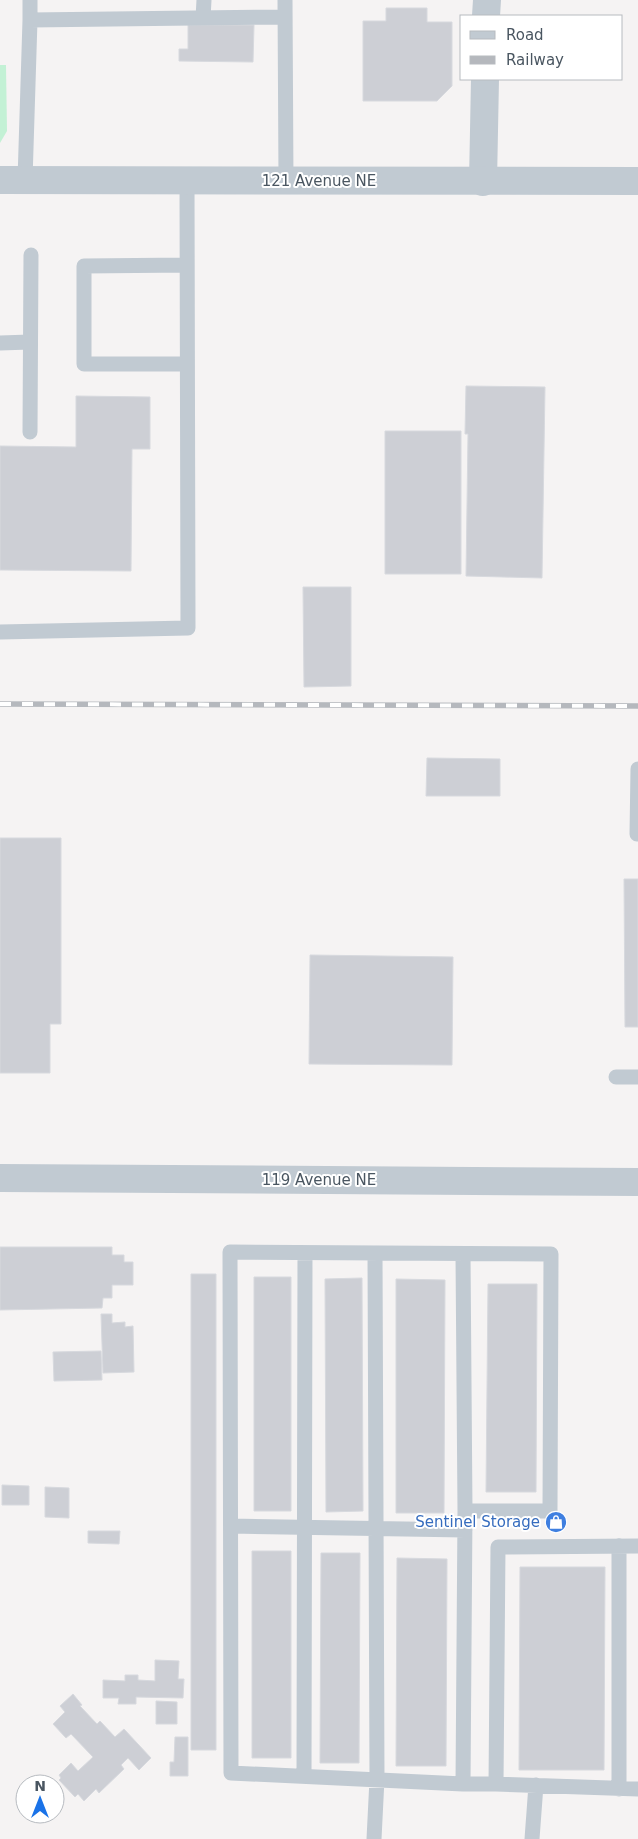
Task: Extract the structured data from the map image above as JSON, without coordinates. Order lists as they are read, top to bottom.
{
  "streets": {
    "street": ["121 Avenue NE", "119 Avenue NE"]
  },
  "places": {
    "shop": ["Sentinel Storage"]
  },
  "legend": ["Road", "Railway"],
  "north": "top"
}
